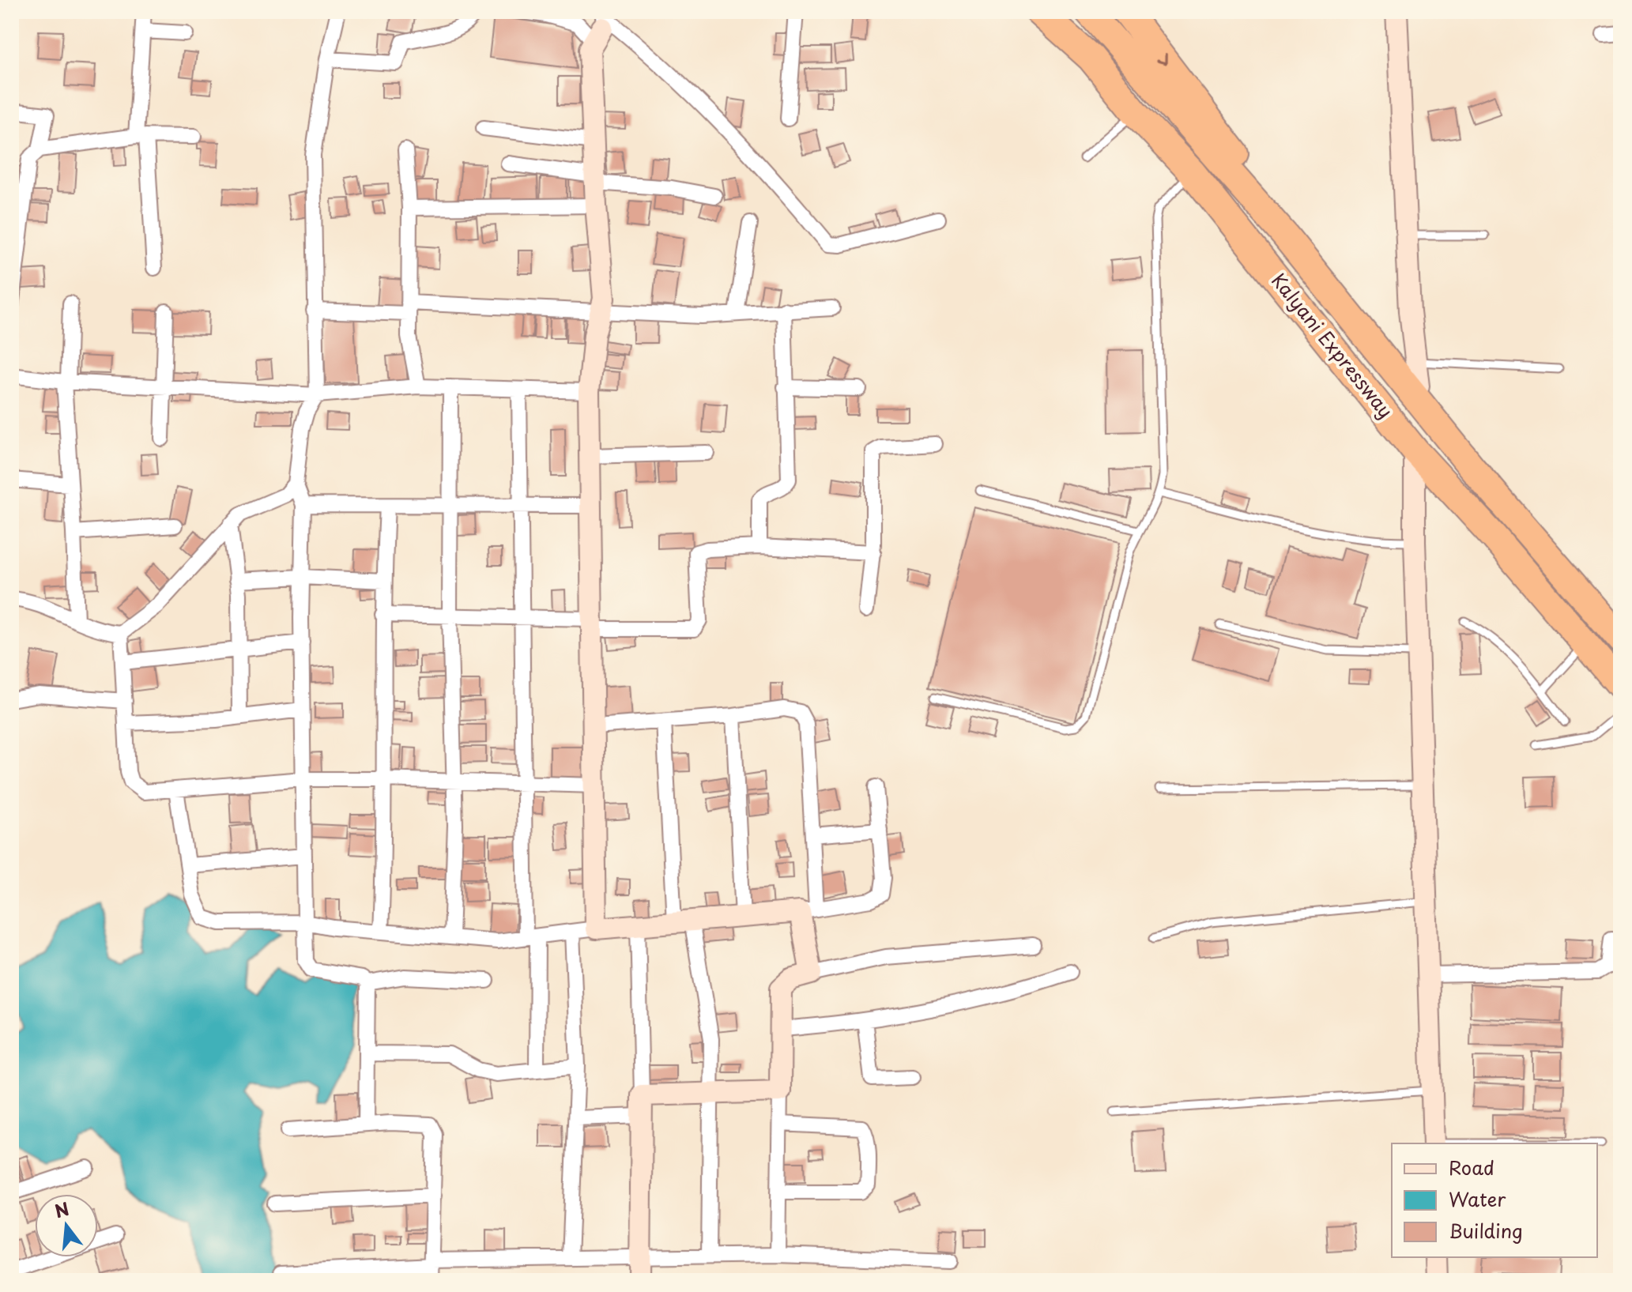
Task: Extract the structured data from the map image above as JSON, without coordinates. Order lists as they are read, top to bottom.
{
  "streets": {
    "highway": ["Kalyani Expressway"]
  },
  "legend": ["Road", "Water", "Building"],
  "north": "top"
}
